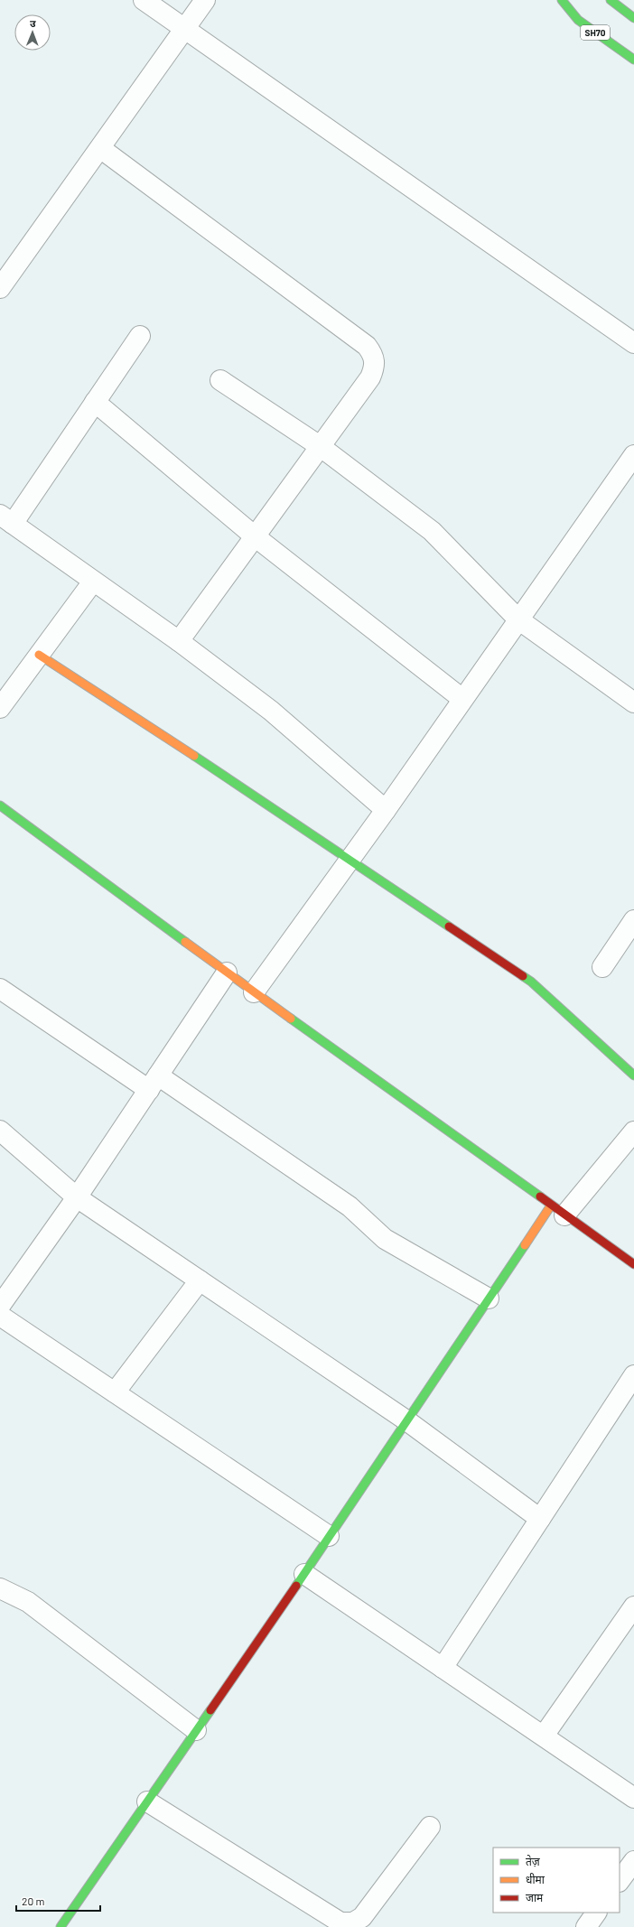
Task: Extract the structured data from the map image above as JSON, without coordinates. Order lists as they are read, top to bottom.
{
  "streets": {
    "street": ["SH70"]
  },
  "legend": ["तेज़", "धीमा", "जाम"],
  "scale_bar": "20 m",
  "north": "top"
}
